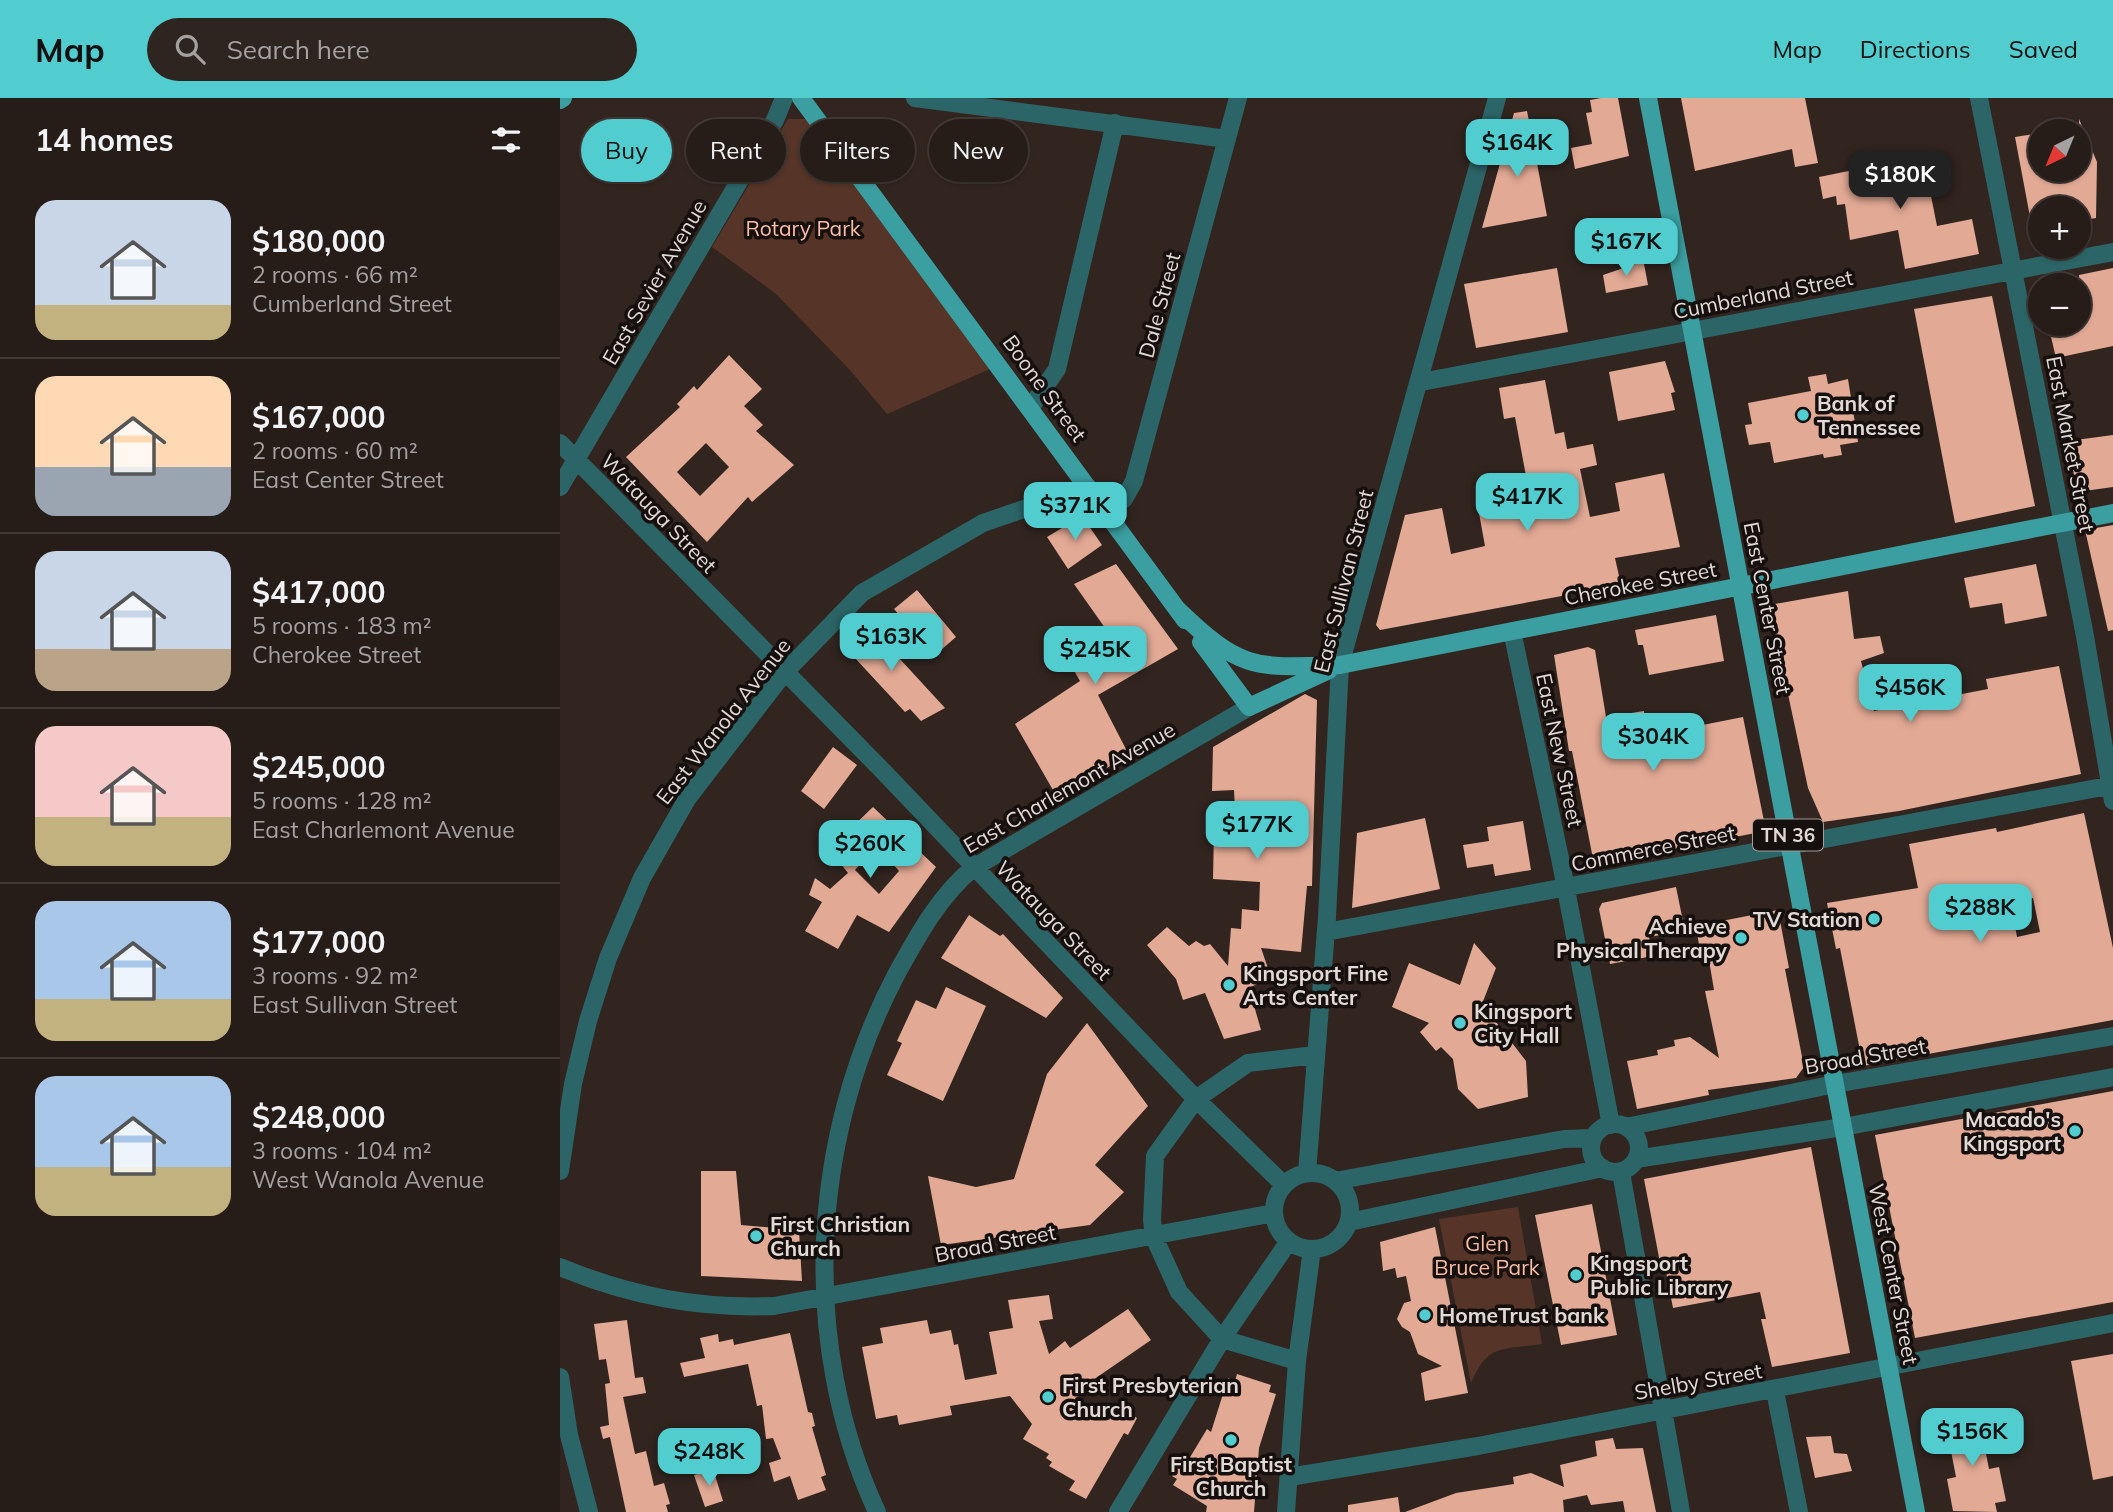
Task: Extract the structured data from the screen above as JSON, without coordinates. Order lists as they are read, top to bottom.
{
  "streets": {
    "main road": [
      "Boone Street",
      "Cherokee Street",
      "East Center Street",
      "East Charlemont Avenue",
      "TN 36",
      "West Center Street"
    ],
    "street": [
      "East Sevier Avenue",
      "Cumberland Street",
      "Dale Street",
      "East Market Street",
      "Watauga Street",
      "East Sullivan Street",
      "East Wanola Avenue",
      "East New Street",
      "Commerce Street",
      "Broad Street",
      "Shelby Street"
    ]
  },
  "crossings": [
    ["East Sevier Avenue", "Watauga Street"],
    ["Cumberland Street", "East Market Street"],
    ["Cumberland Street", "East Sullivan Street"],
    ["Cumberland Street", "East Center Street"],
    ["Dale Street", "Boone Street"],
    ["Boone Street", "East Wanola Avenue"],
    ["Boone Street", "East Charlemont Avenue"],
    ["East Market Street", "Cherokee Street"],
    ["East Market Street", "Commerce Street"],
    ["Watauga Street", "East Sullivan Street"],
    ["Watauga Street", "East Wanola Avenue"],
    ["Watauga Street", "East Charlemont Avenue"],
    ["Watauga Street", "Broad Street"],
    ["East Sullivan Street", "Cherokee Street"],
    ["East Sullivan Street", "East Charlemont Avenue"],
    ["East Sullivan Street", "Commerce Street"],
    ["East Sullivan Street", "Broad Street"],
    ["Cherokee Street", "East Center Street"],
    ["Cherokee Street", "East New Street"],
    ["Cherokee Street", "East Charlemont Avenue"],
    ["East Center Street", "Commerce Street"],
    ["East Center Street", "Broad Street"],
    ["East Center Street", "West Center Street"],
    ["East New Street", "Commerce Street"],
    ["East New Street", "Broad Street"],
    ["East Charlemont Avenue", "Broad Street"],
    ["West Center Street", "Shelby Street"]
  ],
  "parks": ["Rotary Park", "Glen Bruce Park"],
  "places": [
    "Bank of Tennessee",
    "TV Station",
    "Achieve Physical Therapy",
    "Kingsport Fine Arts Center",
    "Kingsport City Hall",
    "Macado's Kingsport",
    "First Christian Church",
    "Kingsport Public Library",
    "HomeTrust bank",
    "First Presbyterian Church",
    "First Baptist Church"
  ],
  "north": "bottom left",
  "page": {
    "header": "Map",
    "search": "Search here",
    "nav": ["Map", "Directions", "Saved"],
    "heading": "14 homes",
    "map_buttons": ["+", "−"],
    "price": [
      "$164K",
      "$180K",
      "$167K",
      "$417K",
      "$371K",
      "$163K",
      "$245K",
      "$456K",
      "$304K",
      "$177K",
      "$260K",
      "$288K",
      "$156K",
      "$248K"
    ],
    "chip": [
      "Buy",
      "Rent",
      "Filters",
      "New"
    ],
    "list": [
      {
        "name": "$180,000",
        "note": "2 rooms · 66 m² · Cumberland Street"
      },
      {
        "name": "$167,000",
        "note": "2 rooms · 60 m² · East Center Street"
      },
      {
        "name": "$417,000",
        "note": "5 rooms · 183 m² · Cherokee Street"
      },
      {
        "name": "$245,000",
        "note": "5 rooms · 128 m² · East Charlemont Avenue"
      },
      {
        "name": "$177,000",
        "note": "3 rooms · 92 m² · East Sullivan Street"
      },
      {
        "name": "$248,000",
        "note": "3 rooms · 104 m² · West Wanola Avenue"
      }
    ]
  }
}
